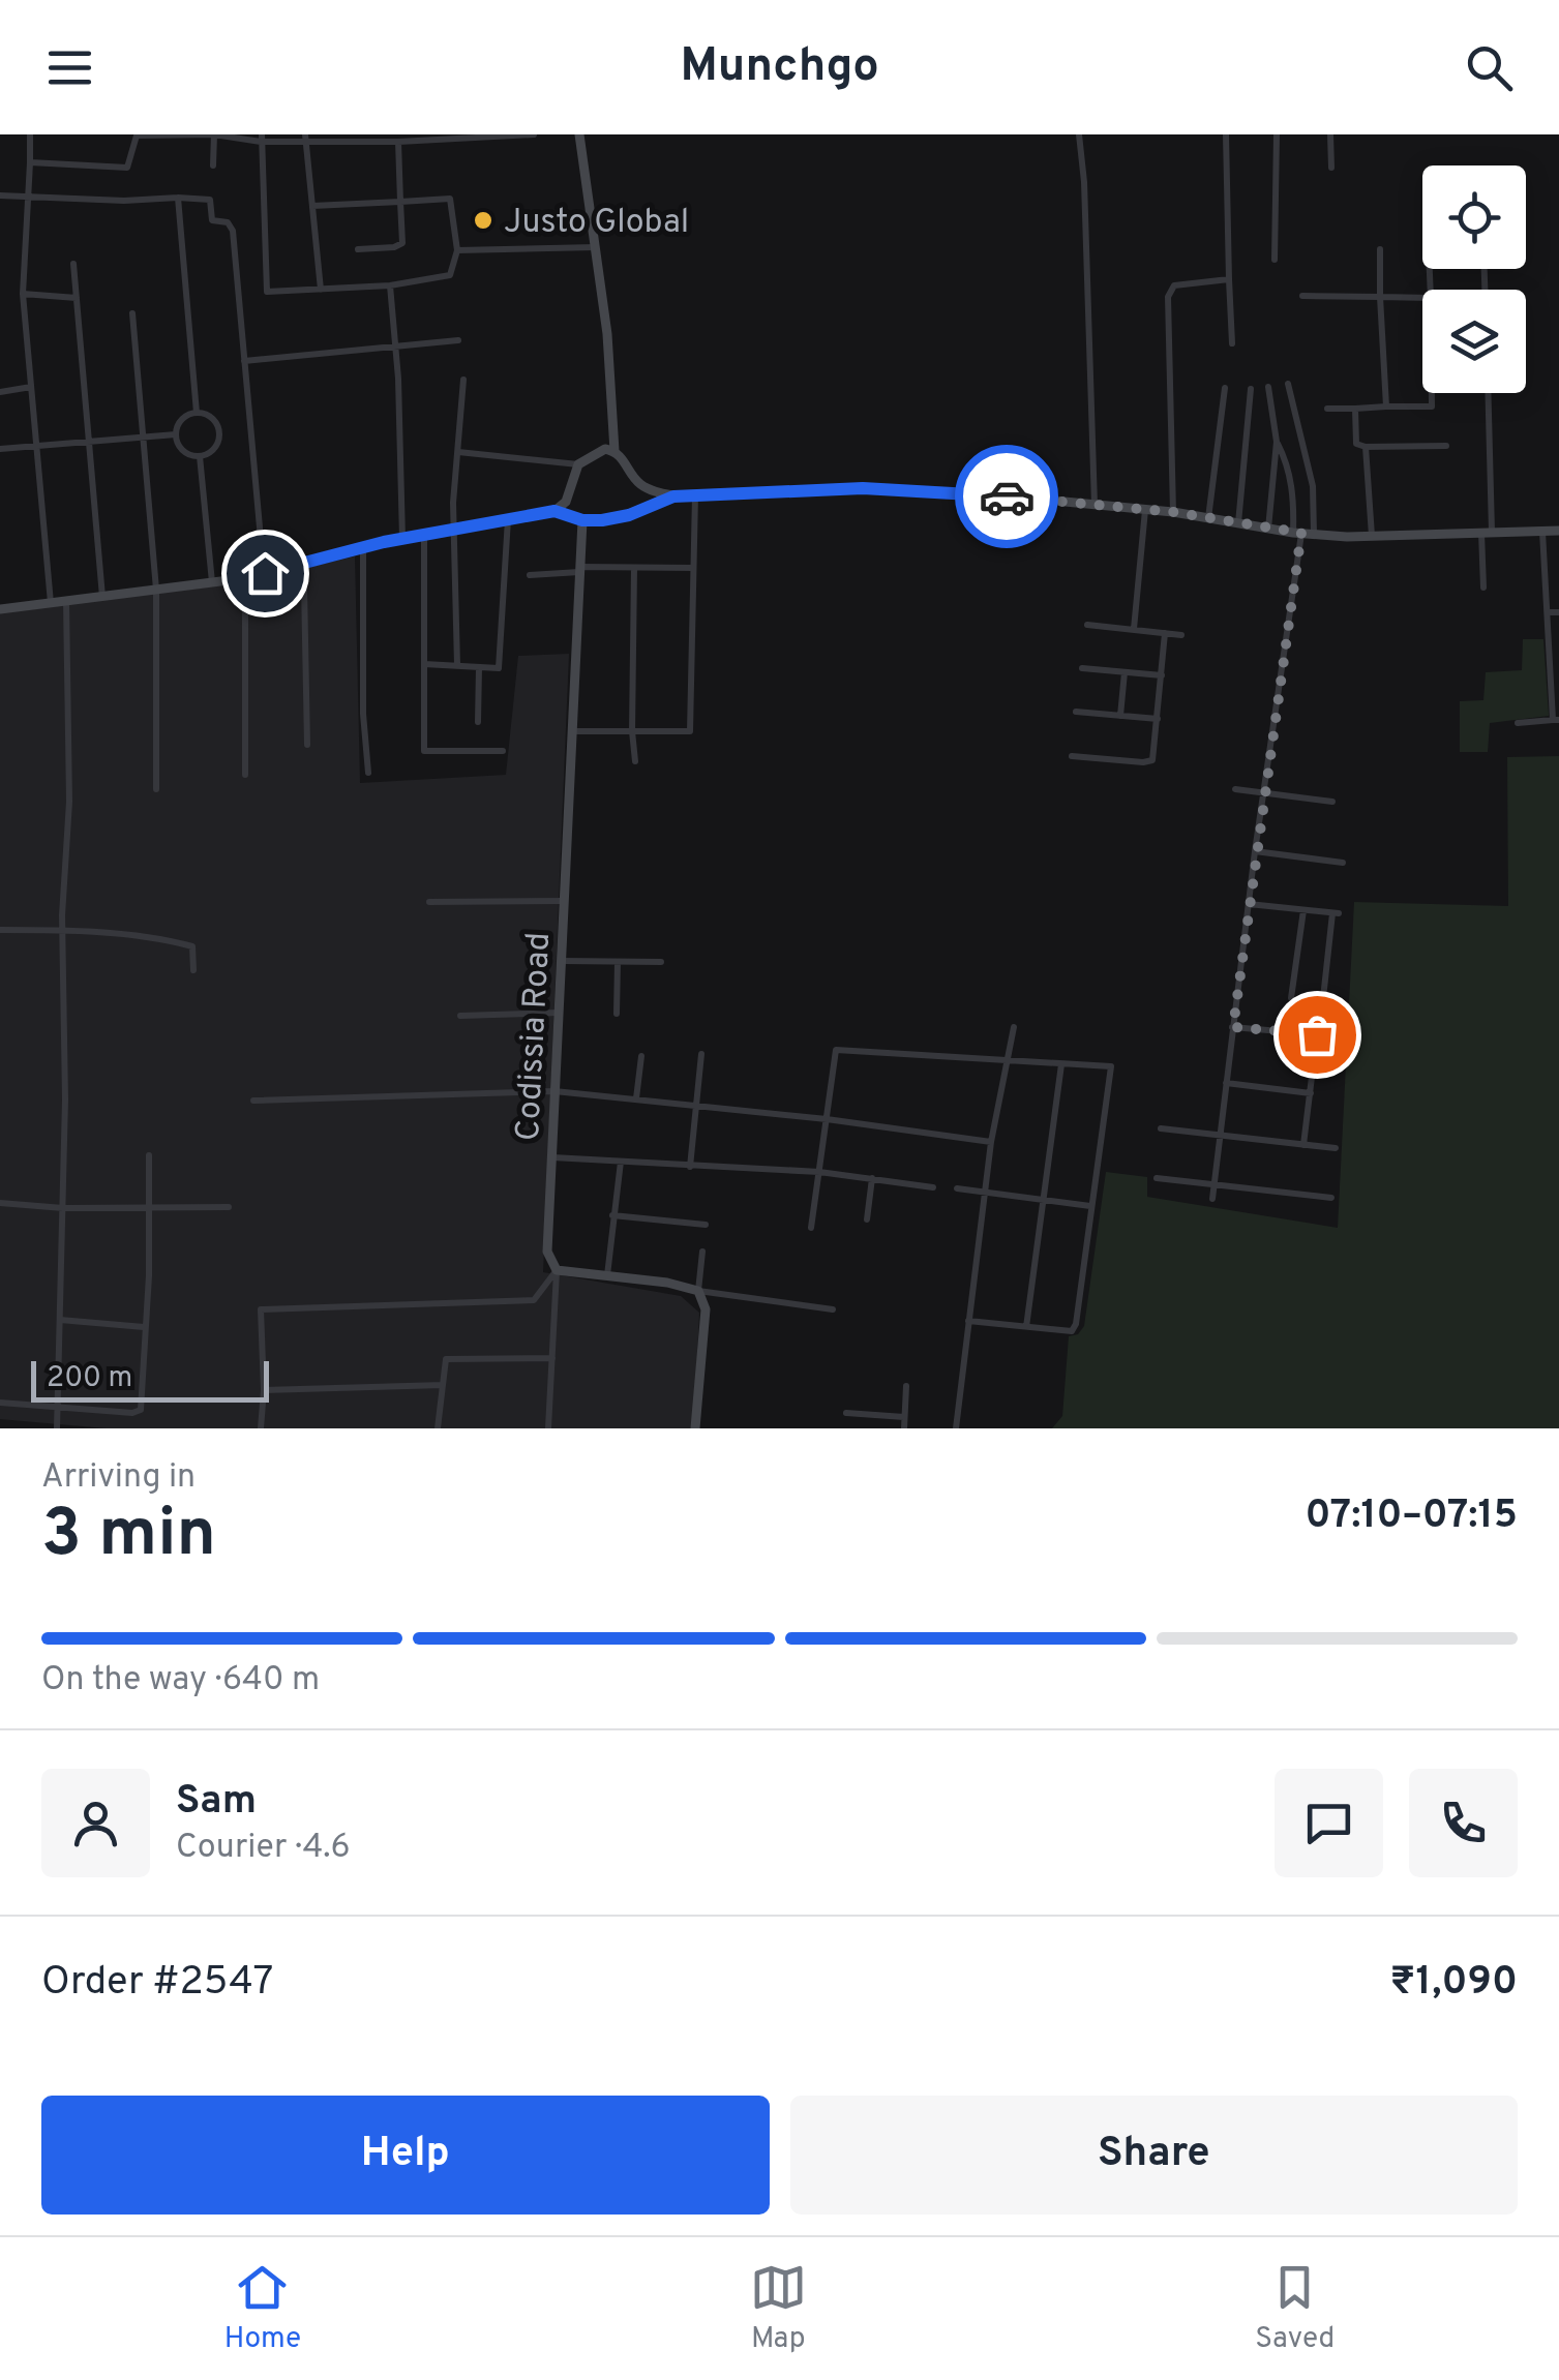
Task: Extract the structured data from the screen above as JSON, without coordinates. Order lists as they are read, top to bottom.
{
  "streets": {
    "main road": ["Codissia Road"]
  },
  "places": ["Justo Global"],
  "scale_bar": "200 m",
  "page": {
    "header": "Munchgo",
    "scale": "200 m",
    "heading": ["3 min", "Arriving in", "07:10–07:15"],
    "panel": [
      "Sam",
      "Courier · 4.6",
      "Order #2547",
      "₹1,090"
    ],
    "bar": "On the way · 640 m",
    "buttons": ["Help", "Share"],
    "tabs": ["Home", "Map", "Saved"]
  }
}
